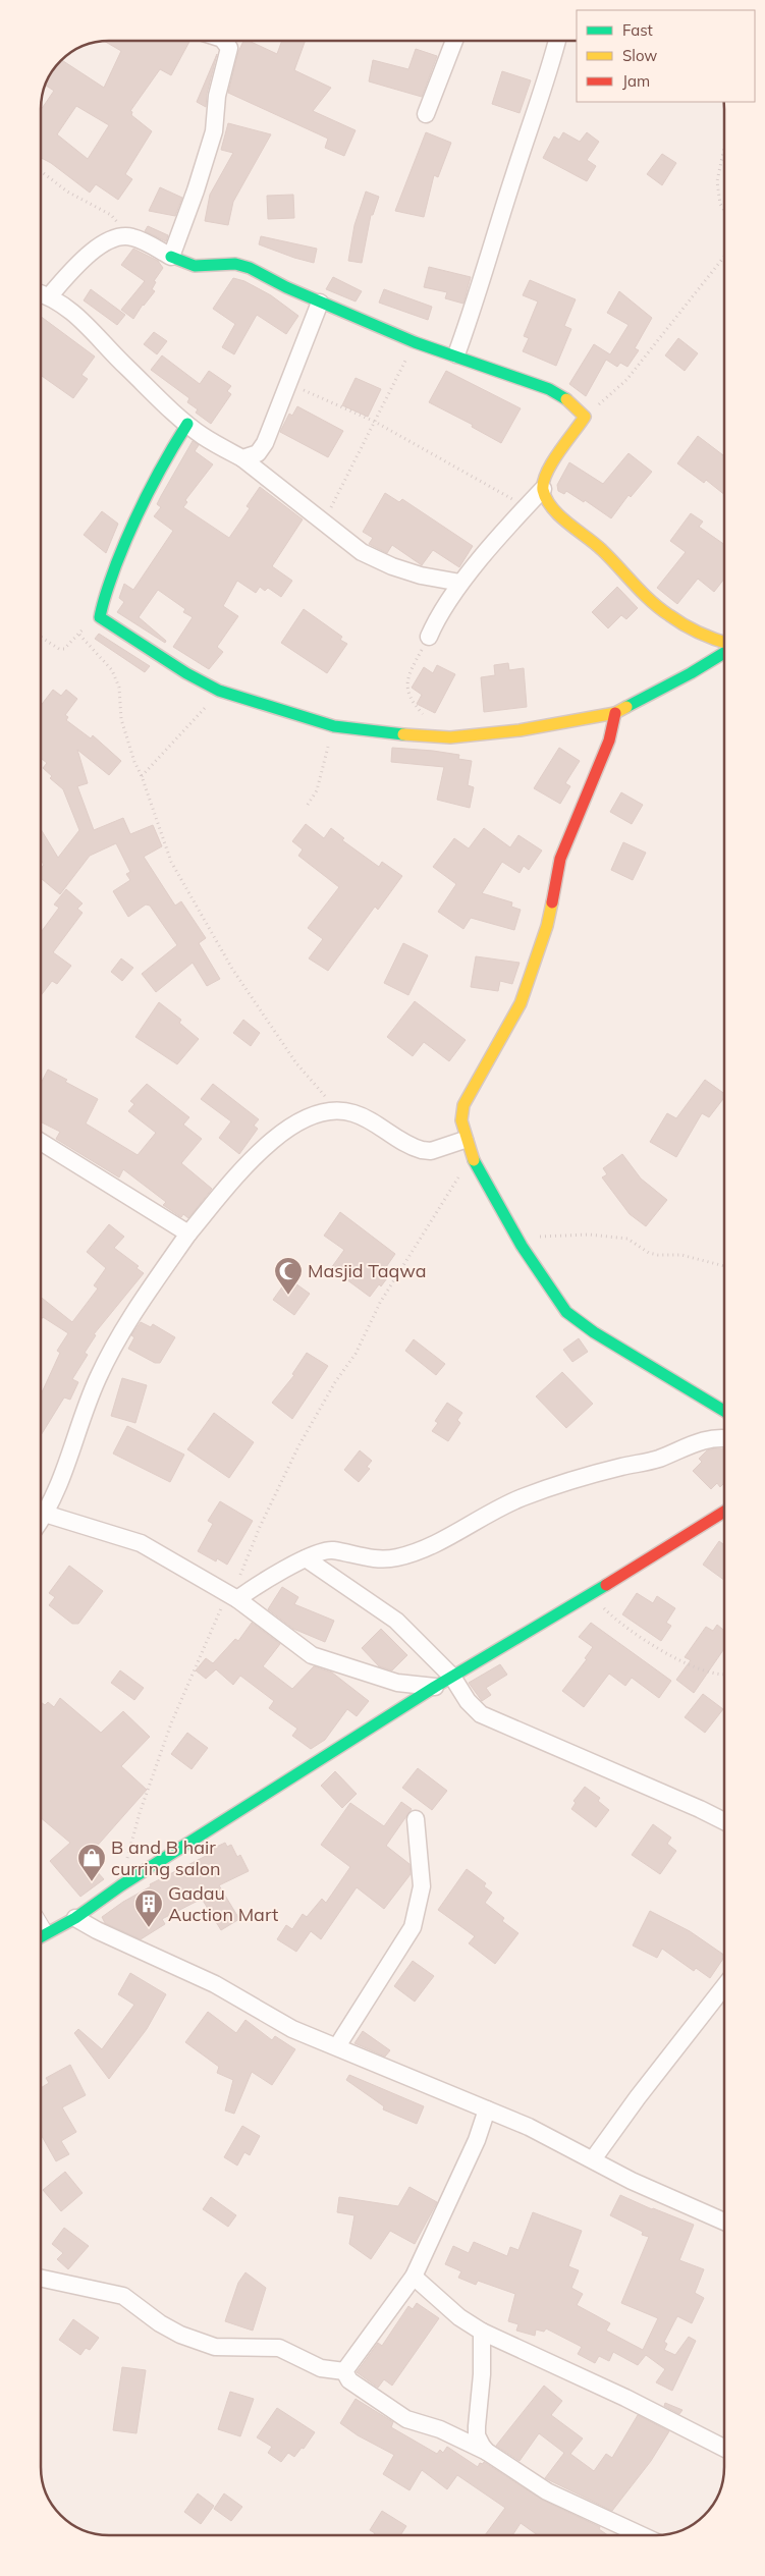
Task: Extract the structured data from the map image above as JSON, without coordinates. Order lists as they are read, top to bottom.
{
  "places": {
    "mosque": ["Masjid Taqwa"],
    "shop": ["B and B hair curring salon"],
    "building": ["Gadau Auction Mart"]
  },
  "legend": ["Fast", "Slow", "Jam"]
}
